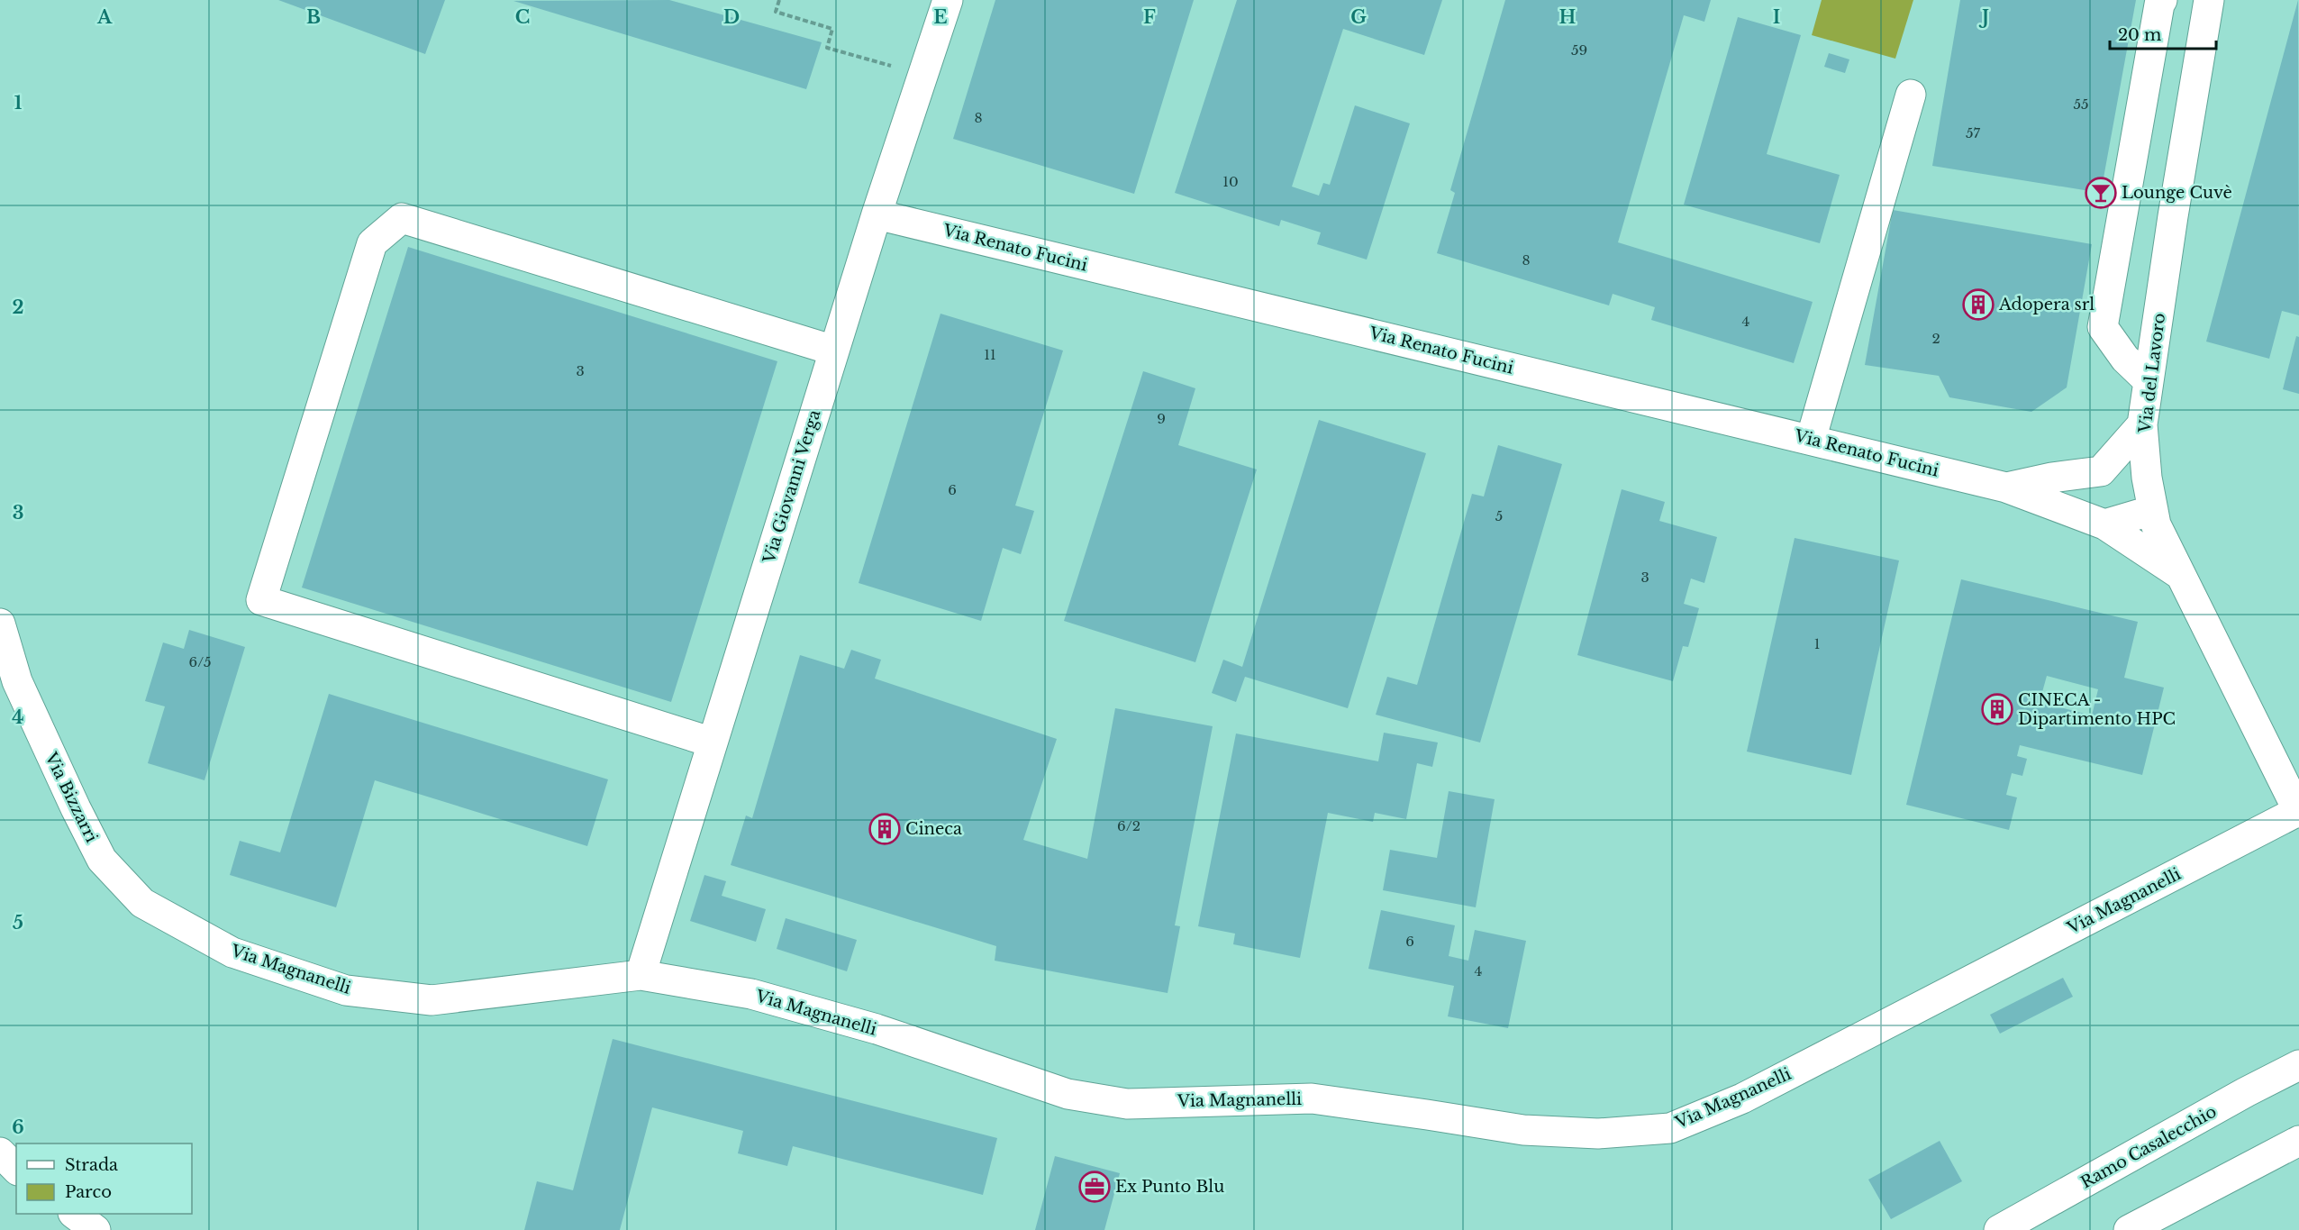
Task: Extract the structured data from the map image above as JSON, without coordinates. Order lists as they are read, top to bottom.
{
  "streets": {
    "main road": [
      "Via Renato Fucini",
      "Via del Lavoro",
      "Via Giovanni Verga",
      "Via Bizzarri",
      "Via Magnanelli",
      "Ramo Casalecchio"
    ]
  },
  "crossings": [
    ["Via Renato Fucini", "Via del Lavoro"],
    ["Via Renato Fucini", "Via Giovanni Verga"],
    ["Via del Lavoro", "Via Magnanelli"],
    ["Via Giovanni Verga", "Via Magnanelli"],
    ["Via Bizzarri", "Via Magnanelli"]
  ],
  "places": {
    "bar": ["Lounge Cuvè"],
    "building": ["Adopera srl", "CINECA - Dipartimento HPC", "Cineca"],
    "office": ["Ex Punto Blu"]
  },
  "house_numbers": [
    "59",
    "55",
    "8",
    "57",
    "10",
    "8",
    "4",
    "2",
    "11",
    "3",
    "9",
    "6",
    "5",
    "3",
    "1",
    "6/5",
    "6/2",
    "6",
    "4"
  ],
  "legend": ["Strada", "Parco"],
  "scale_bar": "20 m",
  "grid": {
    "columns": [
      "A",
      "B",
      "C",
      "D",
      "E",
      "F",
      "G",
      "H",
      "I",
      "J"
    ],
    "rows": [
      "1",
      "2",
      "3",
      "4",
      "5",
      "6"
    ]
  }
}
